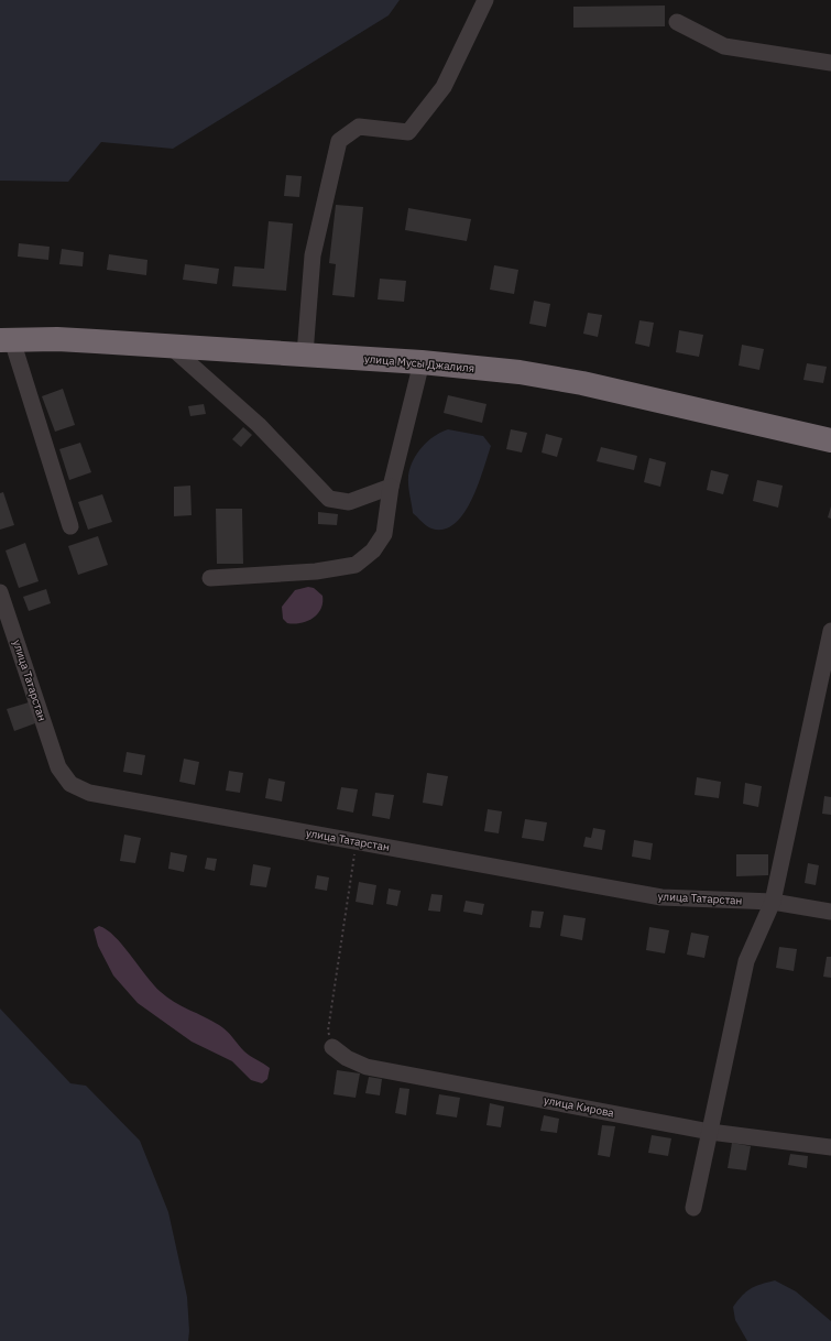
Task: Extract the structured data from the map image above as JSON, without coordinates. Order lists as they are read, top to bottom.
{
  "streets": {
    "highway": ["улица Мусы Джалиля"],
    "street": ["улица Татарстан", "улица Кирова"]
  }
}
